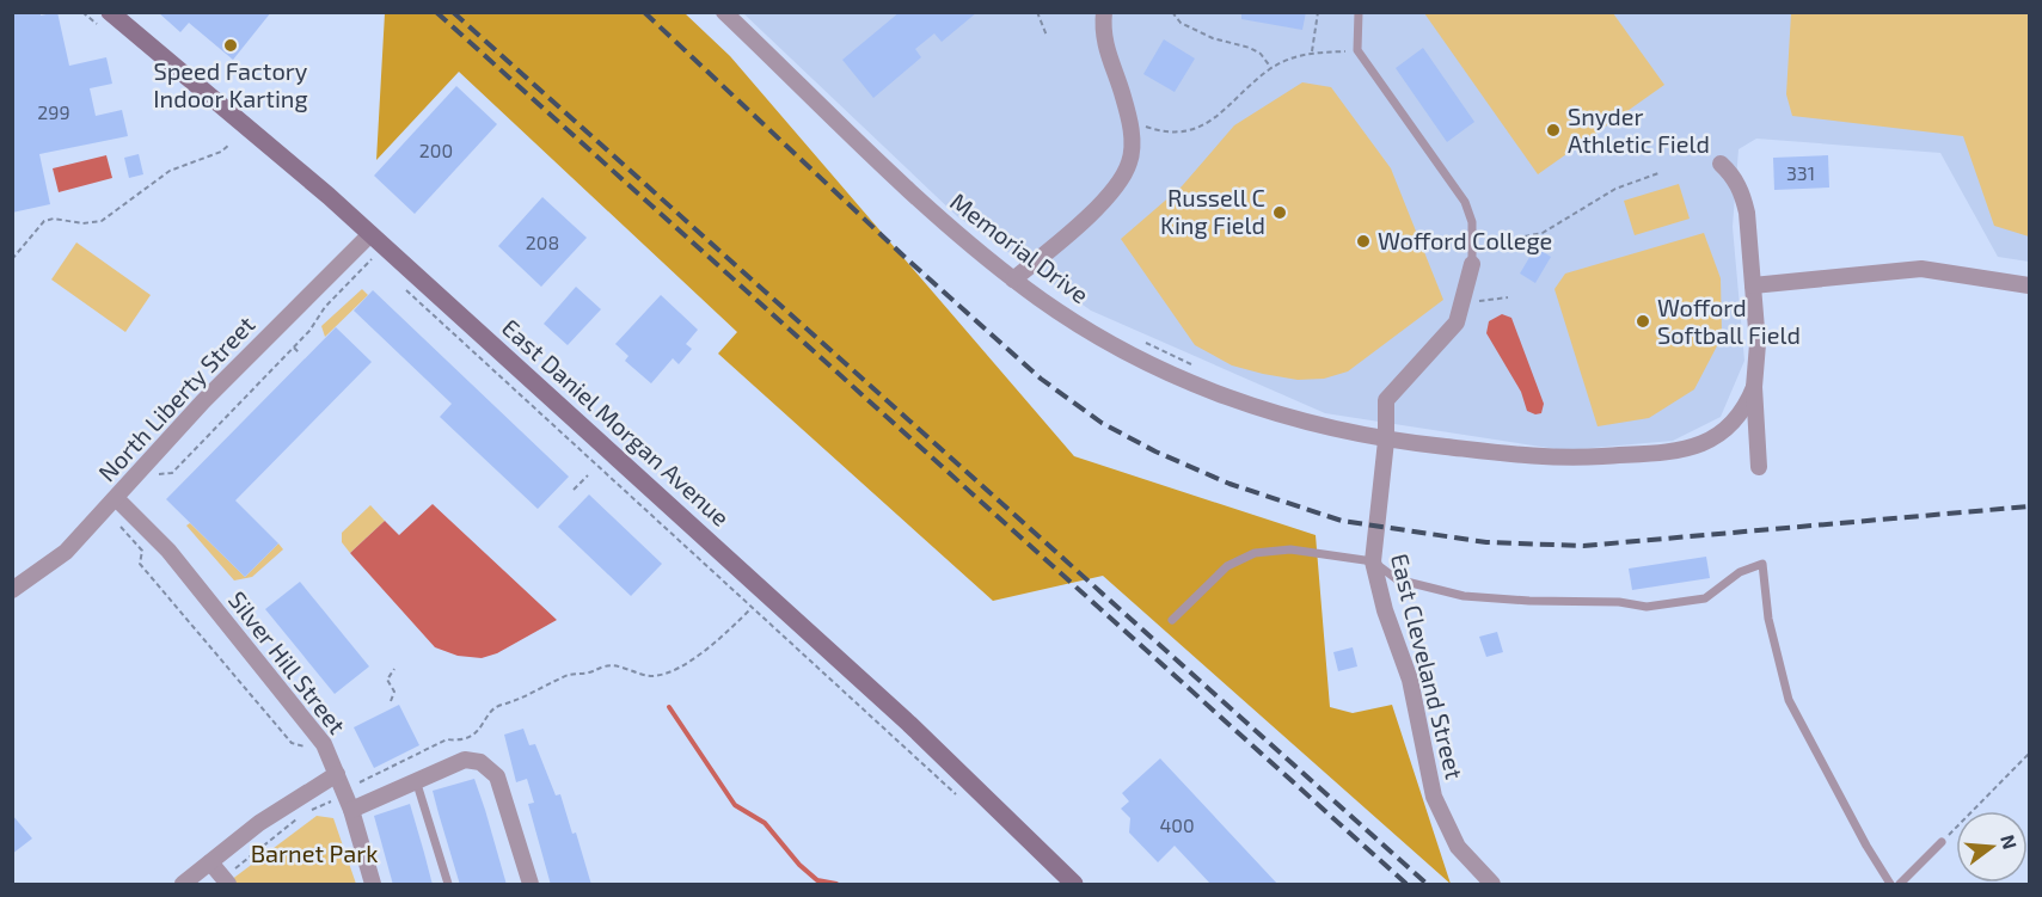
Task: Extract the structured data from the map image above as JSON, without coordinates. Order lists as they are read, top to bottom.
{
  "streets": {
    "main road": ["East Daniel Morgan Avenue"],
    "street": [
      "Memorial Drive",
      "North Liberty Street",
      "Silver Hill Street",
      "East Cleveland Street"
    ]
  },
  "crossings": [
    ["Memorial Drive", "East Cleveland Street"],
    ["North Liberty Street", "East Daniel Morgan Avenue"],
    ["North Liberty Street", "Silver Hill Street"]
  ],
  "parks": ["Barnet Park"],
  "places": [
    "Speed Factory Indoor Karting",
    "Snyder Athletic Field",
    "Russell C King Field",
    "Wofford College",
    "Wofford Softball Field"
  ],
  "house_numbers": [
    "299",
    "200",
    "331",
    "208",
    "400"
  ],
  "north": "right"
}
